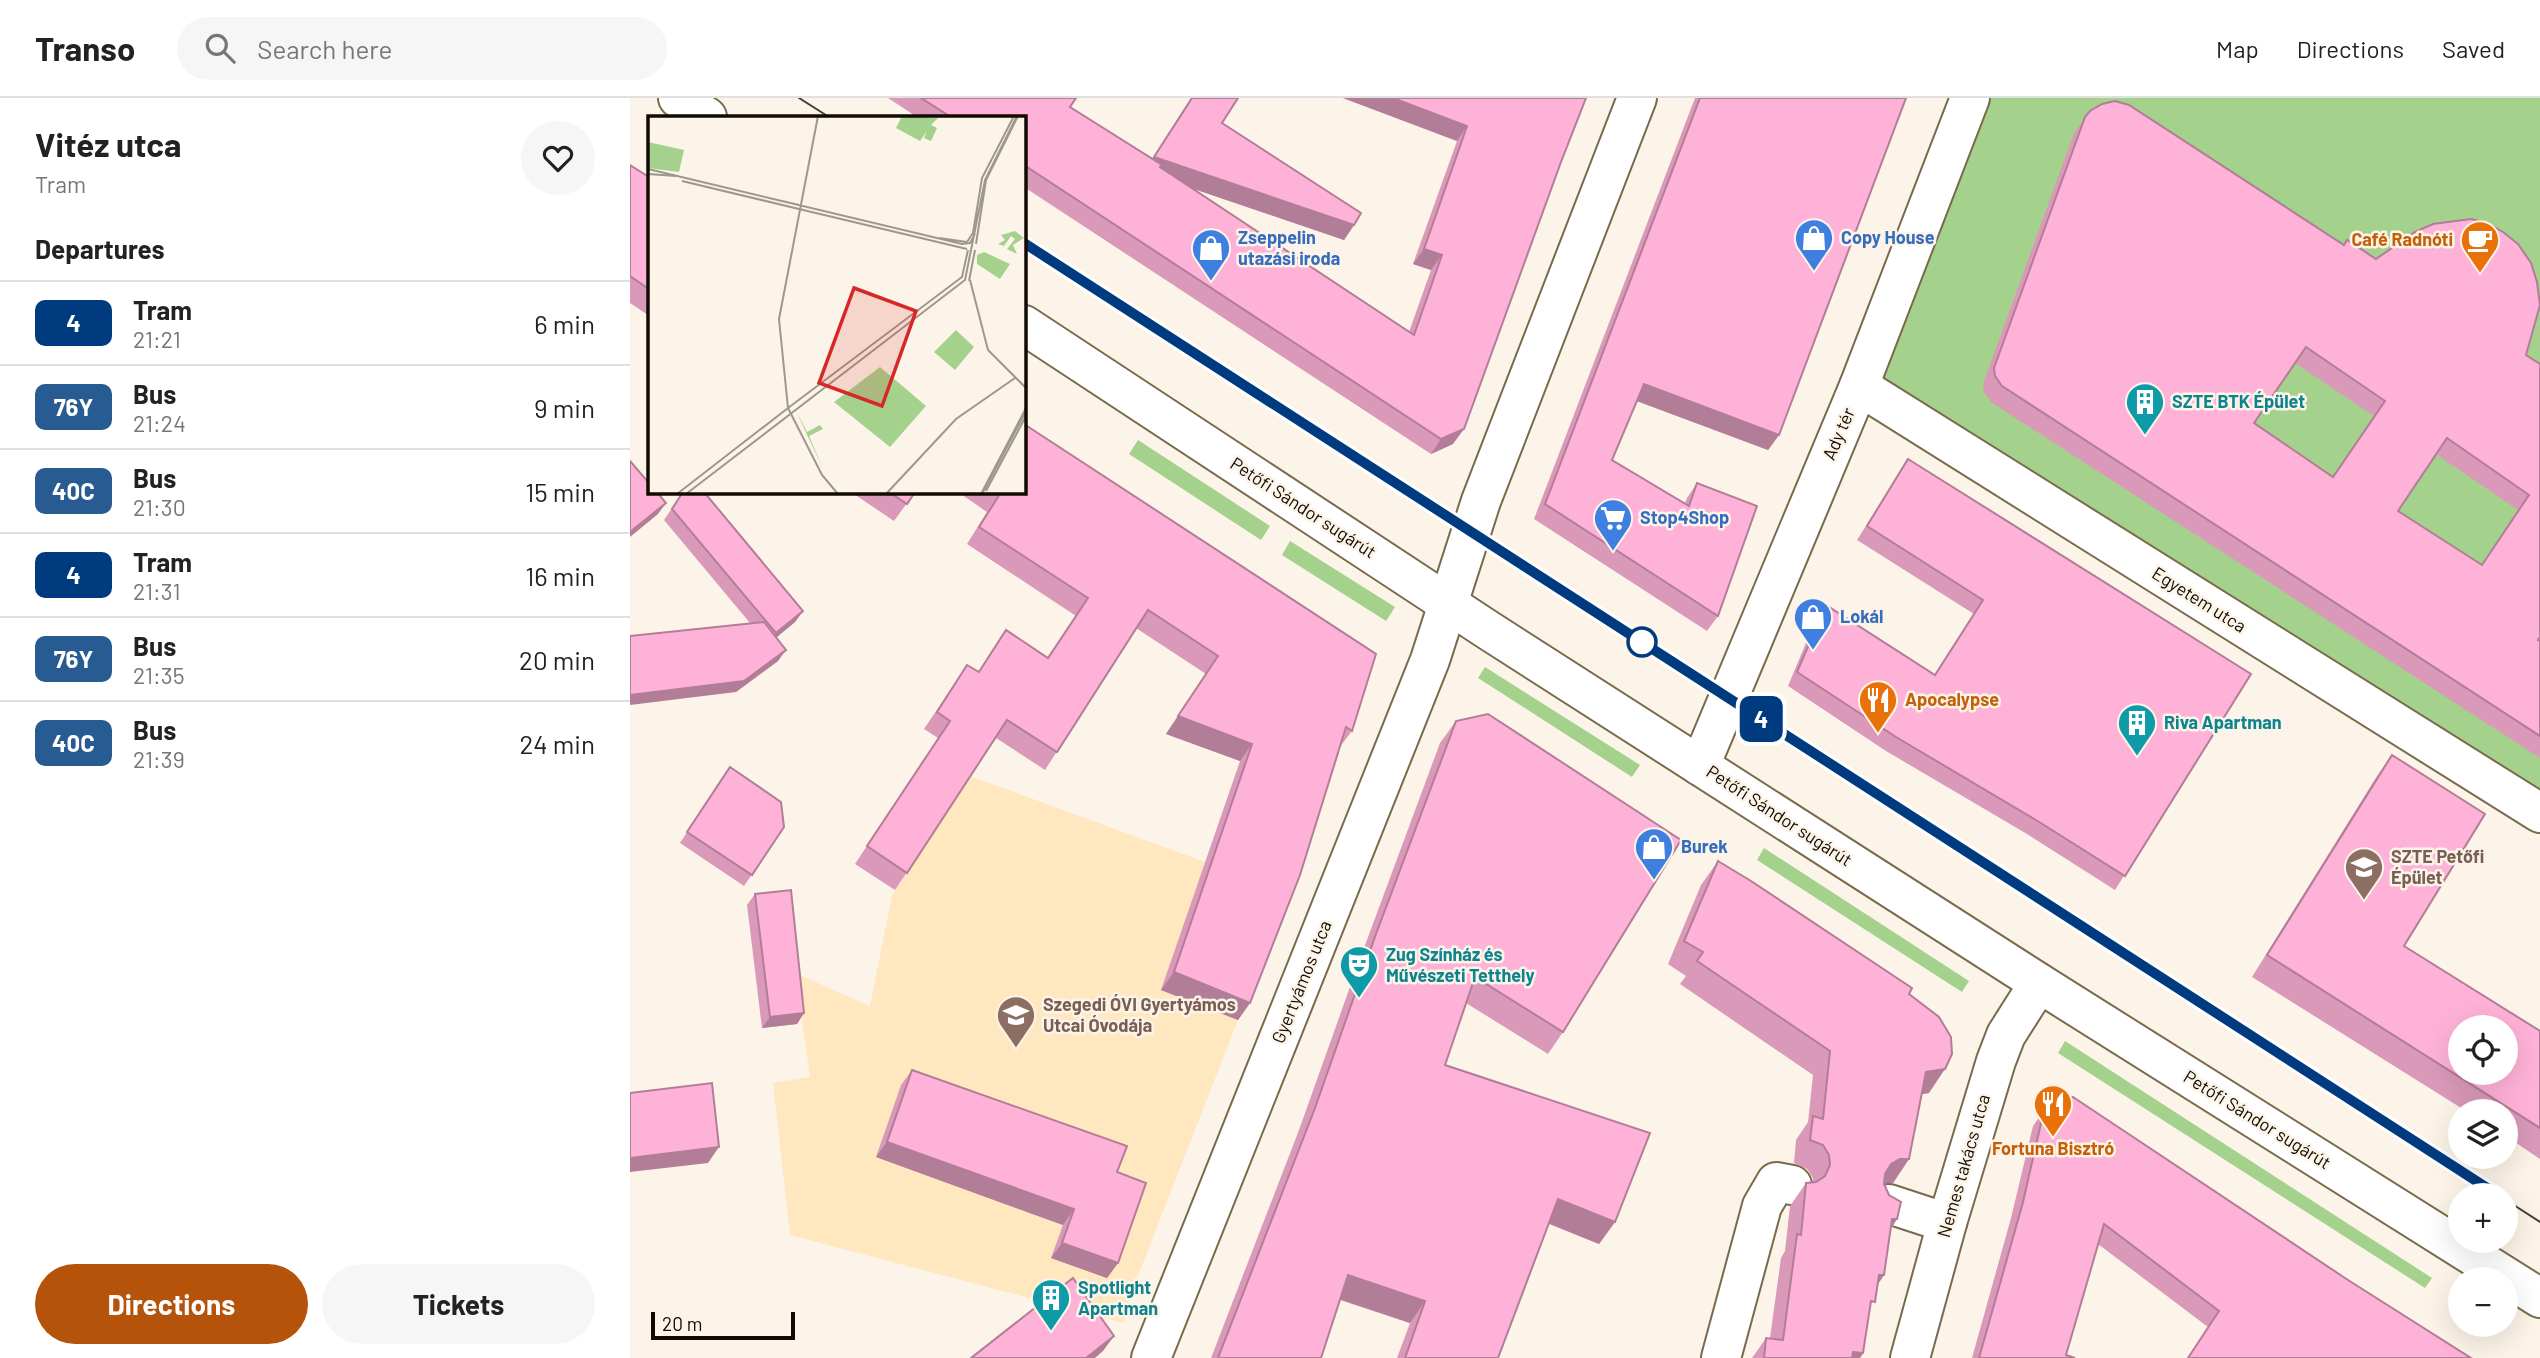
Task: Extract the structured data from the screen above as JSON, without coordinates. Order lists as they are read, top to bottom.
{
  "streets": {
    "street": [
      "Ady tér",
      "Petőfi Sándor sugárút",
      "Egyetem utca",
      "Gyertyámos utca",
      "Nemes takács utca"
    ]
  },
  "crossings": [
    ["Ady tér", "Petőfi Sándor sugárút"],
    ["Ady tér", "Egyetem utca"],
    ["Petőfi Sándor sugárút", "Gyertyámos utca"],
    ["Petőfi Sándor sugárút", "Nemes takács utca"]
  ],
  "places": {
    "shop": [
      "Copy House",
      "Zseppelin utazási iroda",
      "Lokál",
      "Burek"
    ],
    "cafe": ["Café Radnóti"],
    "building": ["SZTE BTK Épület", "Riva Apartman", "Spotlight Apartman"],
    "supermarket": ["Stop4Shop"],
    "restaurant": ["Apocalypse", "Fortuna Bisztró"],
    "school or university": ["SZTE Petőfi Épület", "Szegedi ÓVI Gyertyámos Utcai Óvodája"],
    "theatre": ["Zug Színház és Művészeti Tetthely"]
  },
  "lines": ["tram line 4"],
  "scale_bar": "20 m",
  "page": {
    "header": "Transo",
    "search": "Search here",
    "nav": ["Map", "Directions", "Saved"],
    "heading": [
      ["Vitéz utca", "Tram"],
      "Departures"
    ],
    "on_map": "4",
    "list": [
      {
        "mark": "4",
        "name": "Tram",
        "note": "21:21",
        "value": "6 min"
      },
      {
        "mark": "76Y",
        "name": "Bus",
        "note": "21:24",
        "value": "9 min"
      },
      {
        "mark": "40C",
        "name": "Bus",
        "note": "21:30",
        "value": "15 min"
      },
      {
        "mark": "4",
        "name": "Tram",
        "note": "21:31",
        "value": "16 min"
      },
      {
        "mark": "76Y",
        "name": "Bus",
        "note": "21:35",
        "value": "20 min"
      },
      {
        "mark": "40C",
        "name": "Bus",
        "note": "21:39",
        "value": "24 min"
      }
    ],
    "map_buttons": ["+", "−"],
    "buttons": ["Directions", "Tickets"],
    "scale": "20 m"
  }
}
